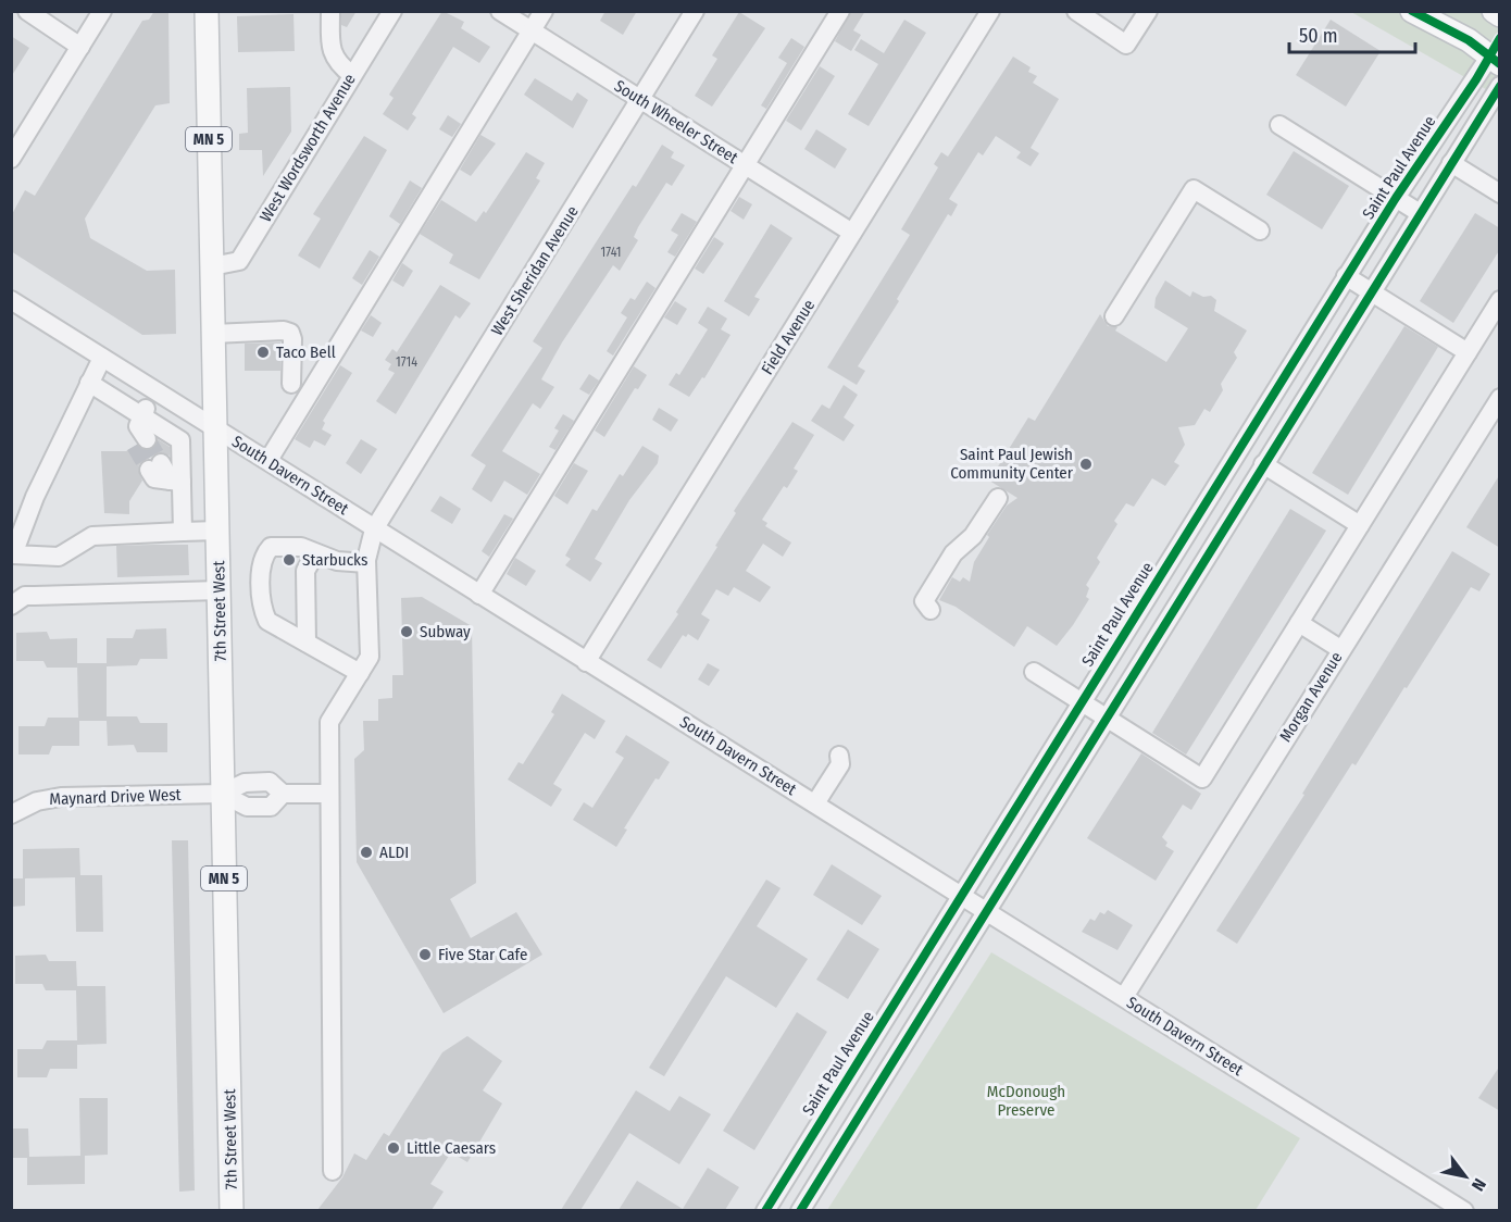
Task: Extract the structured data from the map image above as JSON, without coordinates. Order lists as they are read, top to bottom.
{
  "streets": {
    "main road": ["MN 5", "7th Street West"],
    "street": [
      "South Wheeler Street",
      "West Wordsworth Avenue",
      "Saint Paul Avenue",
      "West Sheridan Avenue",
      "Field Avenue",
      "South Davern Street",
      "Morgan Avenue",
      "Maynard Drive West"
    ]
  },
  "crossings": [
    ["South Wheeler Street", "West Sheridan Avenue"],
    ["South Wheeler Street", "Field Avenue"],
    ["West Wordsworth Avenue", "7th Street West"],
    ["Saint Paul Avenue", "South Davern Street"],
    ["West Sheridan Avenue", "South Davern Street"],
    ["West Sheridan Avenue", "Maynard Drive West"],
    ["Field Avenue", "South Davern Street"],
    ["South Davern Street", "7th Street West"],
    ["South Davern Street", "Morgan Avenue"],
    ["7th Street West", "Maynard Drive West"]
  ],
  "parks": ["McDonough Preserve"],
  "places": [
    "Taco Bell",
    "Saint Paul Jewish Community Center",
    "Starbucks",
    "Subway",
    "ALDI",
    "Five Star Cafe",
    "Little Caesars"
  ],
  "house_numbers": ["1741", "1714"],
  "scale_bar": "50 m",
  "north": "bottom right"
}
